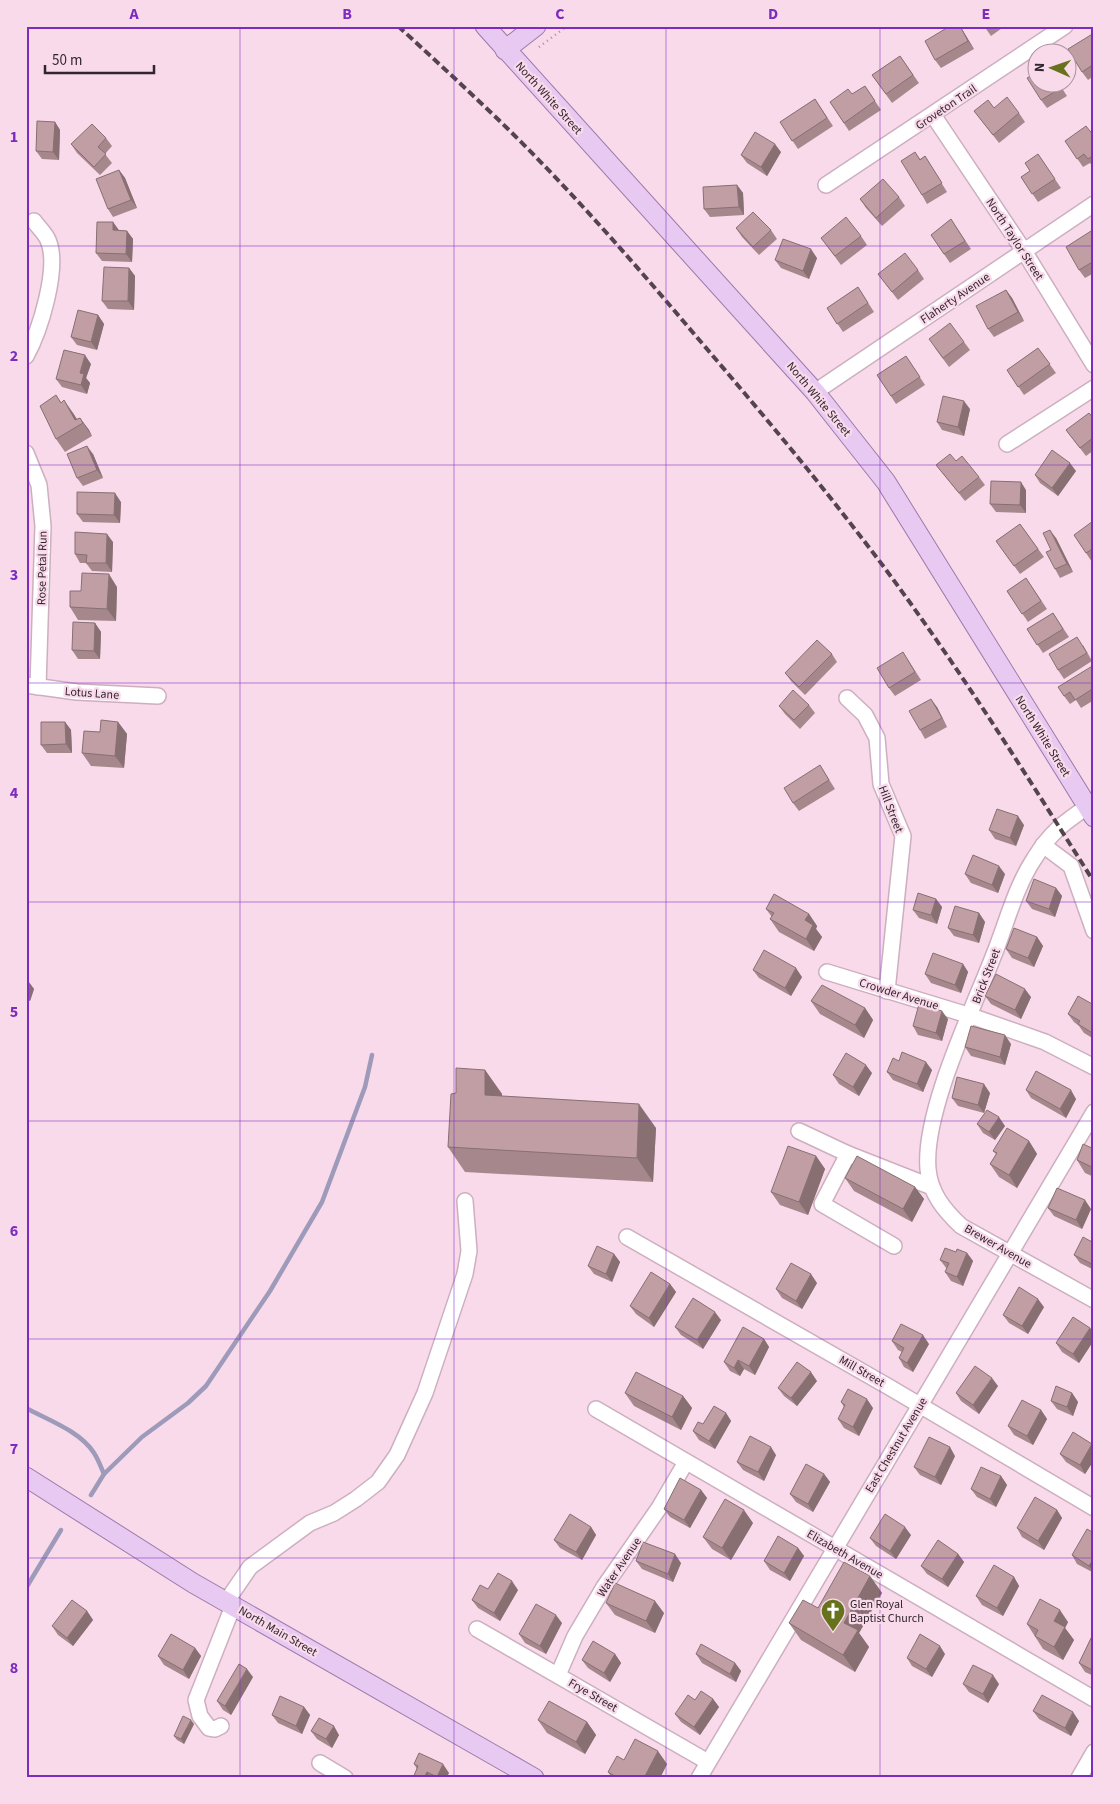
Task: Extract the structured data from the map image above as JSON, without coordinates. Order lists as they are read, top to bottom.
{
  "streets": {
    "main road": ["North White Street", "North Main Street"],
    "street": [
      "Groveton Trail",
      "North Taylor Street",
      "Flaherty Avenue",
      "Rose Petal Run",
      "Lotus Lane",
      "Hill Street",
      "Brick Street",
      "Crowder Avenue",
      "Brewer Avenue",
      "Mill Street",
      "East Chestnut Avenue",
      "Elizabeth Avenue",
      "Water Avenue",
      "Frye Street"
    ]
  },
  "crossings": [
    ["North White Street", "Flaherty Avenue"],
    ["North White Street", "Brick Street"],
    ["Groveton Trail", "North Taylor Street"],
    ["North Taylor Street", "Flaherty Avenue"],
    ["Rose Petal Run", "Lotus Lane"],
    ["Hill Street", "Crowder Avenue"],
    ["Brick Street", "Crowder Avenue"],
    ["Brick Street", "Brewer Avenue"],
    ["Brewer Avenue", "East Chestnut Avenue"],
    ["Mill Street", "East Chestnut Avenue"],
    ["East Chestnut Avenue", "Elizabeth Avenue"],
    ["East Chestnut Avenue", "Frye Street"],
    ["Elizabeth Avenue", "Water Avenue"],
    ["Water Avenue", "Frye Street"]
  ],
  "places": {
    "church": ["Glen Royal Baptist Church"]
  },
  "scale_bar": "50 m",
  "north": "left",
  "grid": {
    "columns": [
      "A",
      "B",
      "C",
      "D",
      "E"
    ],
    "rows": [
      "1",
      "2",
      "3",
      "4",
      "5",
      "6",
      "7",
      "8"
    ]
  }
}
